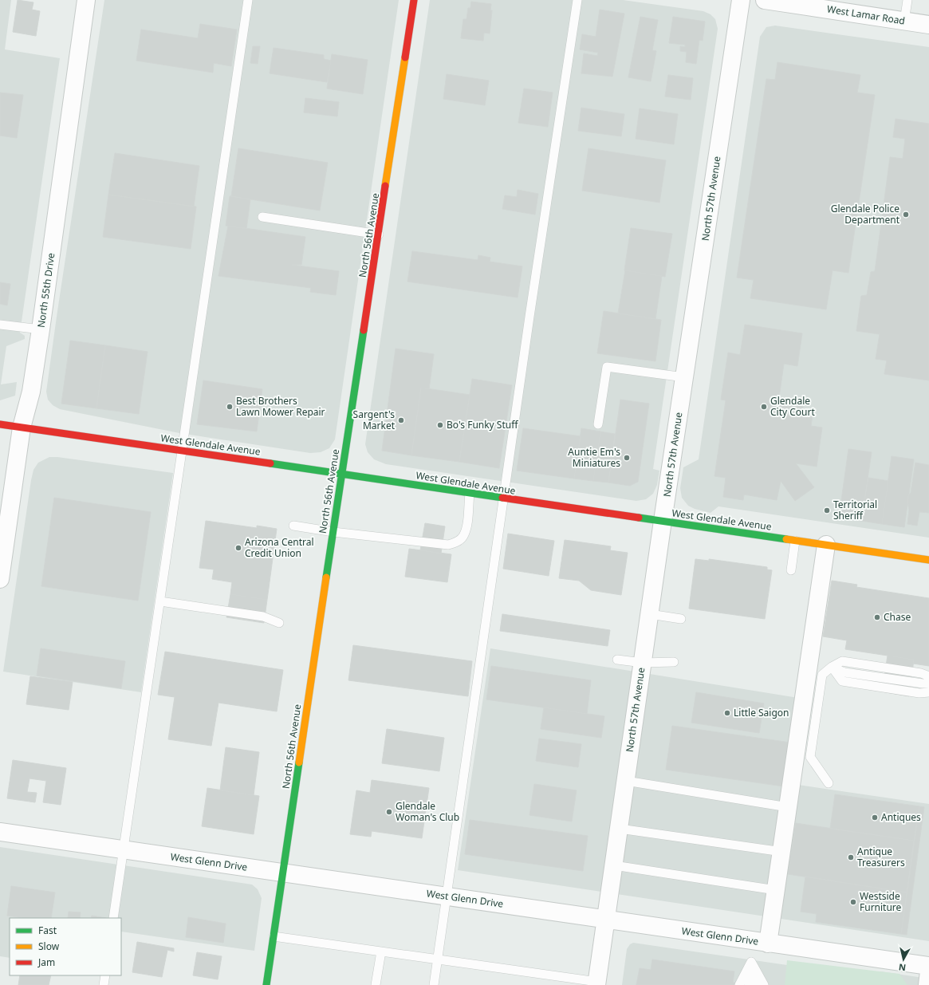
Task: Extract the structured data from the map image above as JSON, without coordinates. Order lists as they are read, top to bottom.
{
  "streets": {
    "street": [
      "West Lamar Road",
      "North 57th Avenue",
      "North 56th Avenue",
      "North 55th Drive",
      "West Glendale Avenue",
      "West Glenn Drive"
    ]
  },
  "crossings": [
    ["North 57th Avenue", "West Glendale Avenue"],
    ["North 57th Avenue", "West Glenn Drive"],
    ["North 56th Avenue", "West Glendale Avenue"],
    ["North 56th Avenue", "West Glenn Drive"],
    ["North 55th Drive", "West Glendale Avenue"]
  ],
  "places": [
    "Glendale Police Department",
    "Best Brothers Lawn Mower Repair",
    "Glendale City Court",
    "Sargent's Market",
    "Bo's Funky Stuff",
    "Auntie Em's Miniatures",
    "Territorial Sheriff",
    "Arizona Central Credit Union",
    "Chase",
    "Little Saigon",
    "Glendale Woman's Club",
    "Antiques",
    "Antique Treasurers",
    "Westside Furniture"
  ],
  "legend": ["Fast", "Slow", "Jam"],
  "north": "bottom"
}
